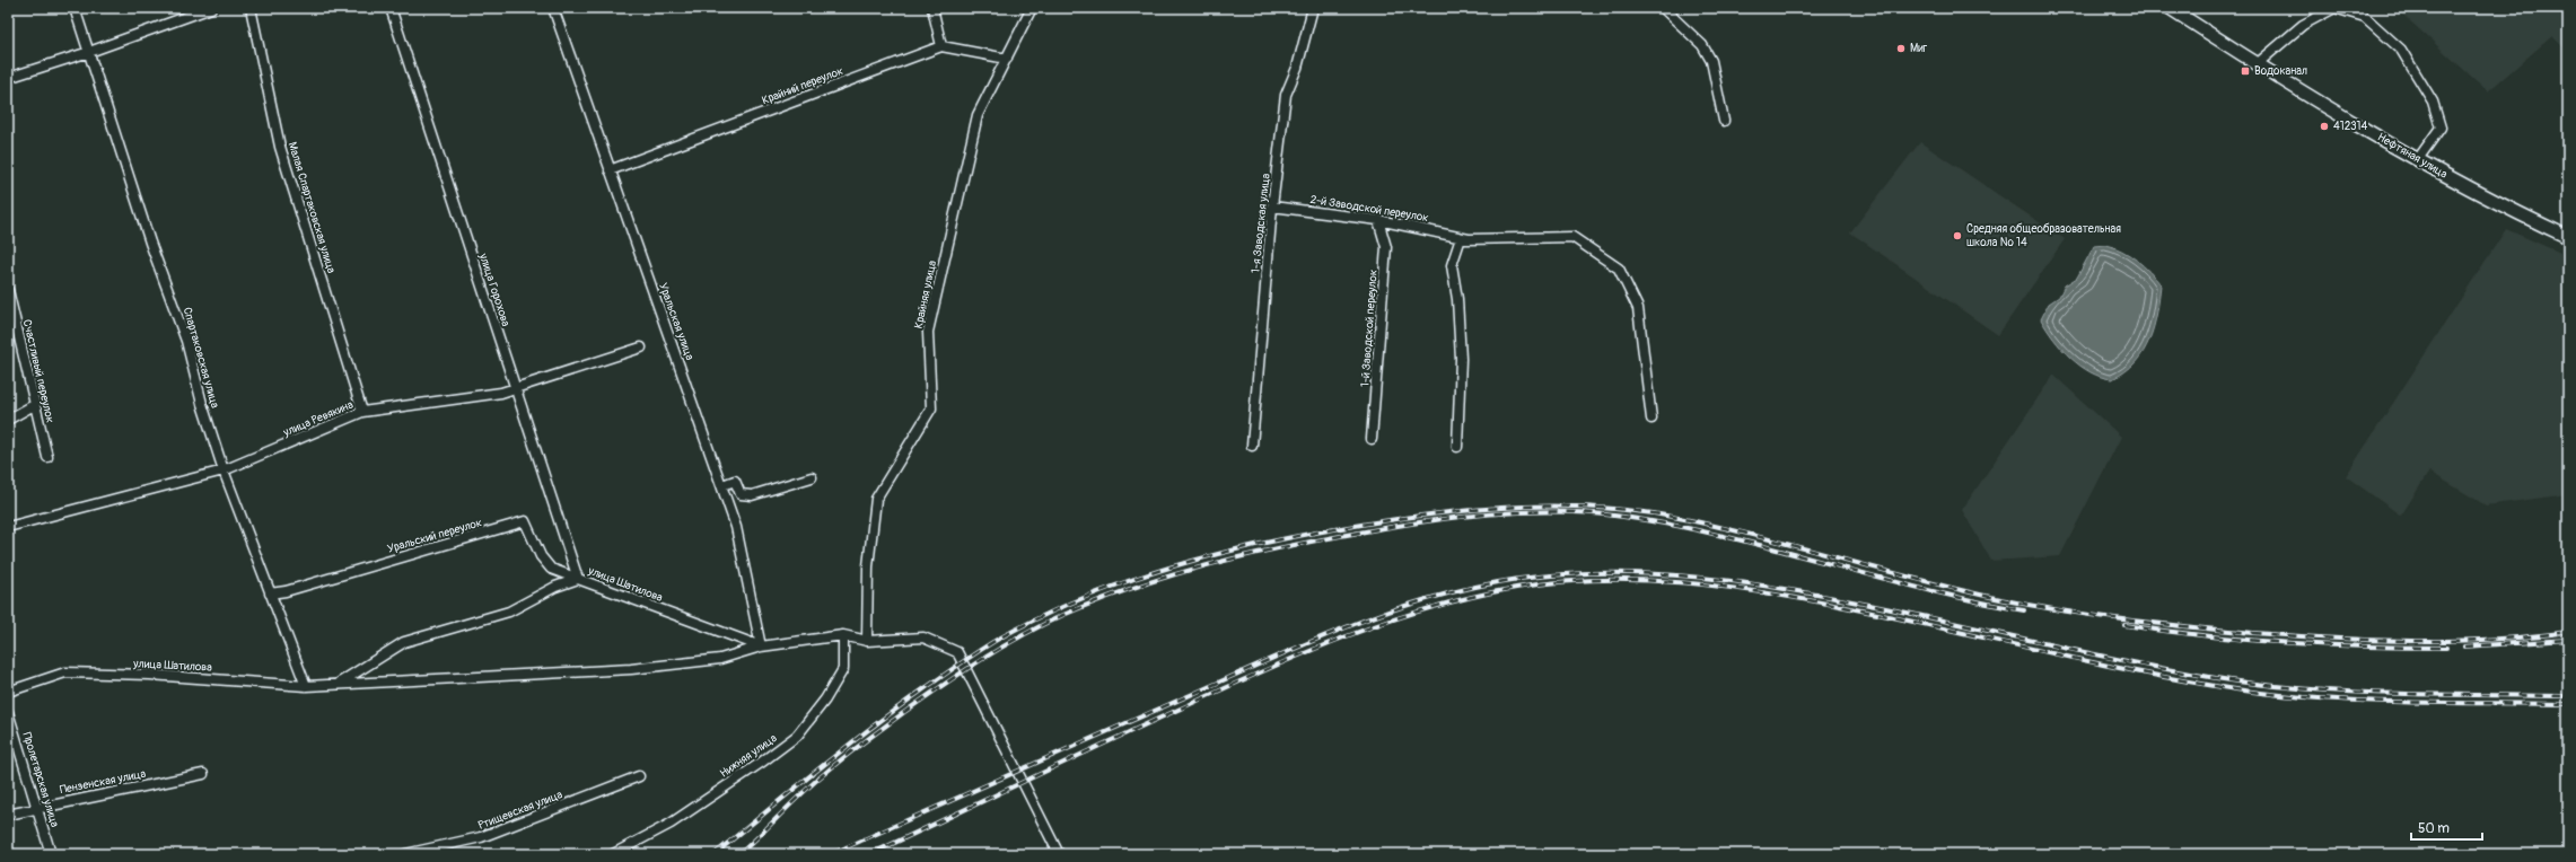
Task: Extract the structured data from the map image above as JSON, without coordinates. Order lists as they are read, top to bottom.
{
  "streets": {
    "main road": ["Нефтяная улица"],
    "street": [
      "Крайний переулок",
      "Малая Спартаковская улица",
      "2-й Заводской переулок",
      "1-я Заводская улица",
      "улица Горохова",
      "Крайняя улица",
      "Уральская улица",
      "1-й Заводской переулок",
      "Спартаковская улица",
      "Счастливый переулок",
      "улица Ревякина",
      "Уральский переулок",
      "улица Шатилова",
      "Нижняя улица",
      "Пролетарская улица",
      "Пензенская улица",
      "Ртищевская улица"
    ]
  },
  "crossings": [
    ["Крайний переулок", "Уральская улица"],
    ["Малая Спартаковская улица", "улица Ревякина"],
    ["2-й Заводской переулок", "1-я Заводская улица"],
    ["2-й Заводской переулок", "1-й Заводской переулок"],
    ["улица Горохова", "улица Ревякина"],
    ["улица Горохова", "Уральский переулок"],
    ["улица Горохова", "улица Шатилова"],
    ["Уральская улица", "улица Шатилова"],
    ["Спартаковская улица", "улица Ревякина"],
    ["Спартаковская улица", "Уральский переулок"],
    ["Спартаковская улица", "улица Шатилова"],
    ["Уральский переулок", "улица Шатилова"],
    ["улица Шатилова", "Нижняя улица"],
    ["Пролетарская улица", "Пензенская улица"]
  ],
  "places": {
    "other": ["Миг", "412314", "Средняя общеобразовательная школа № 14"],
    "transit": ["Водоканал"]
  },
  "scale_bar": "50 m"
}
